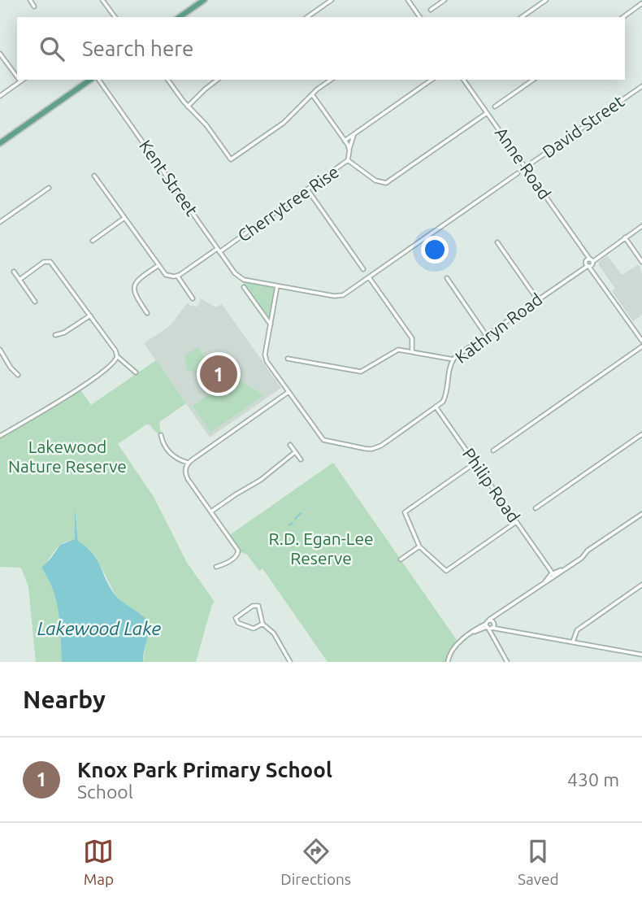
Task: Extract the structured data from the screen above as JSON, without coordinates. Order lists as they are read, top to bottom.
{
  "streets": {
    "street": [
      "David Street",
      "Anne Road",
      "Kent Street",
      "Cherrytree Rise",
      "Kathryn Road",
      "Philip Road"
    ]
  },
  "crossings": [
    ["David Street", "Anne Road"],
    ["Anne Road", "Kathryn Road"],
    ["Kent Street", "Cherrytree Rise"],
    ["Kent Street", "Kathryn Road"],
    ["Kathryn Road", "Philip Road"]
  ],
  "water": ["Lakewood Lake"],
  "parks": ["Lakewood Nature Reserve", "R.D. Egan-Lee Reserve"],
  "page": {
    "search": "Search here",
    "pins": "1",
    "heading": "Nearby",
    "list": [
      {
        "mark": "1",
        "name": "Knox Park Primary School",
        "note": "School",
        "value": "430 m"
      }
    ],
    "nav": ["Map", "Directions", "Saved"]
  }
}
